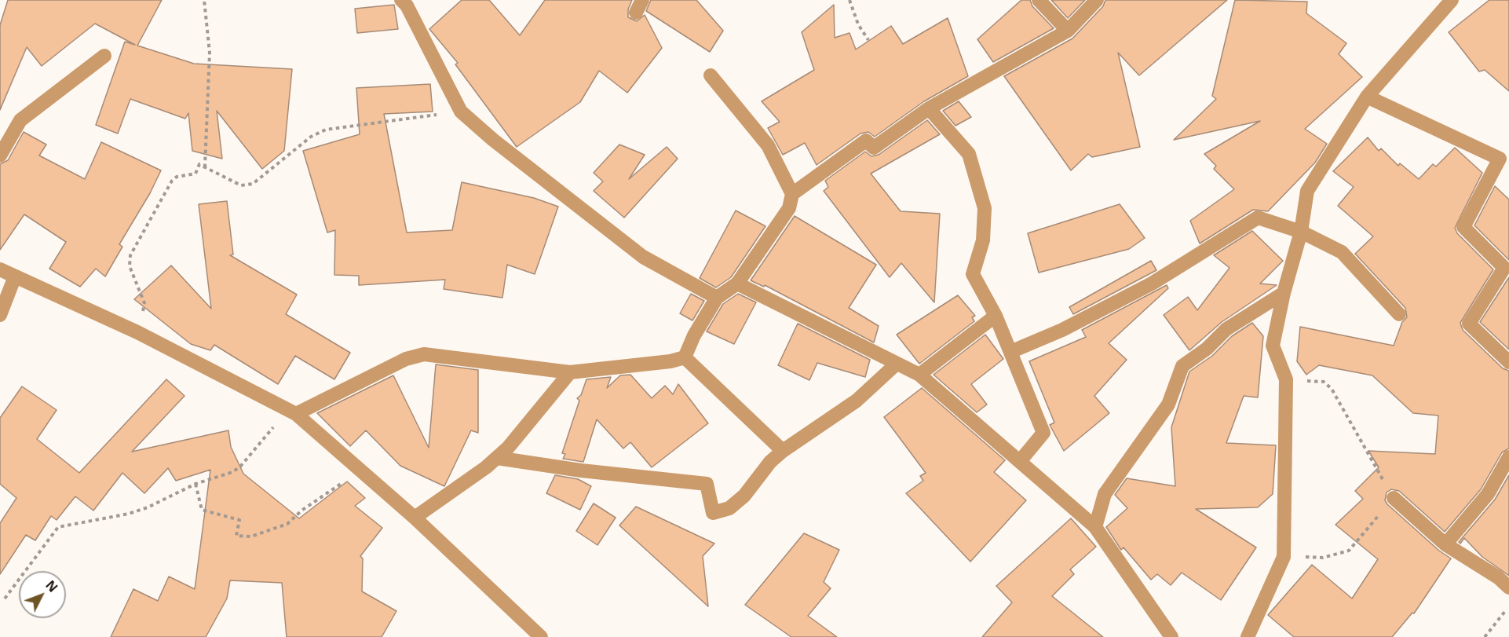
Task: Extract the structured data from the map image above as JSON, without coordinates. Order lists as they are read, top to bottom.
{
  "north": "top right"
}
